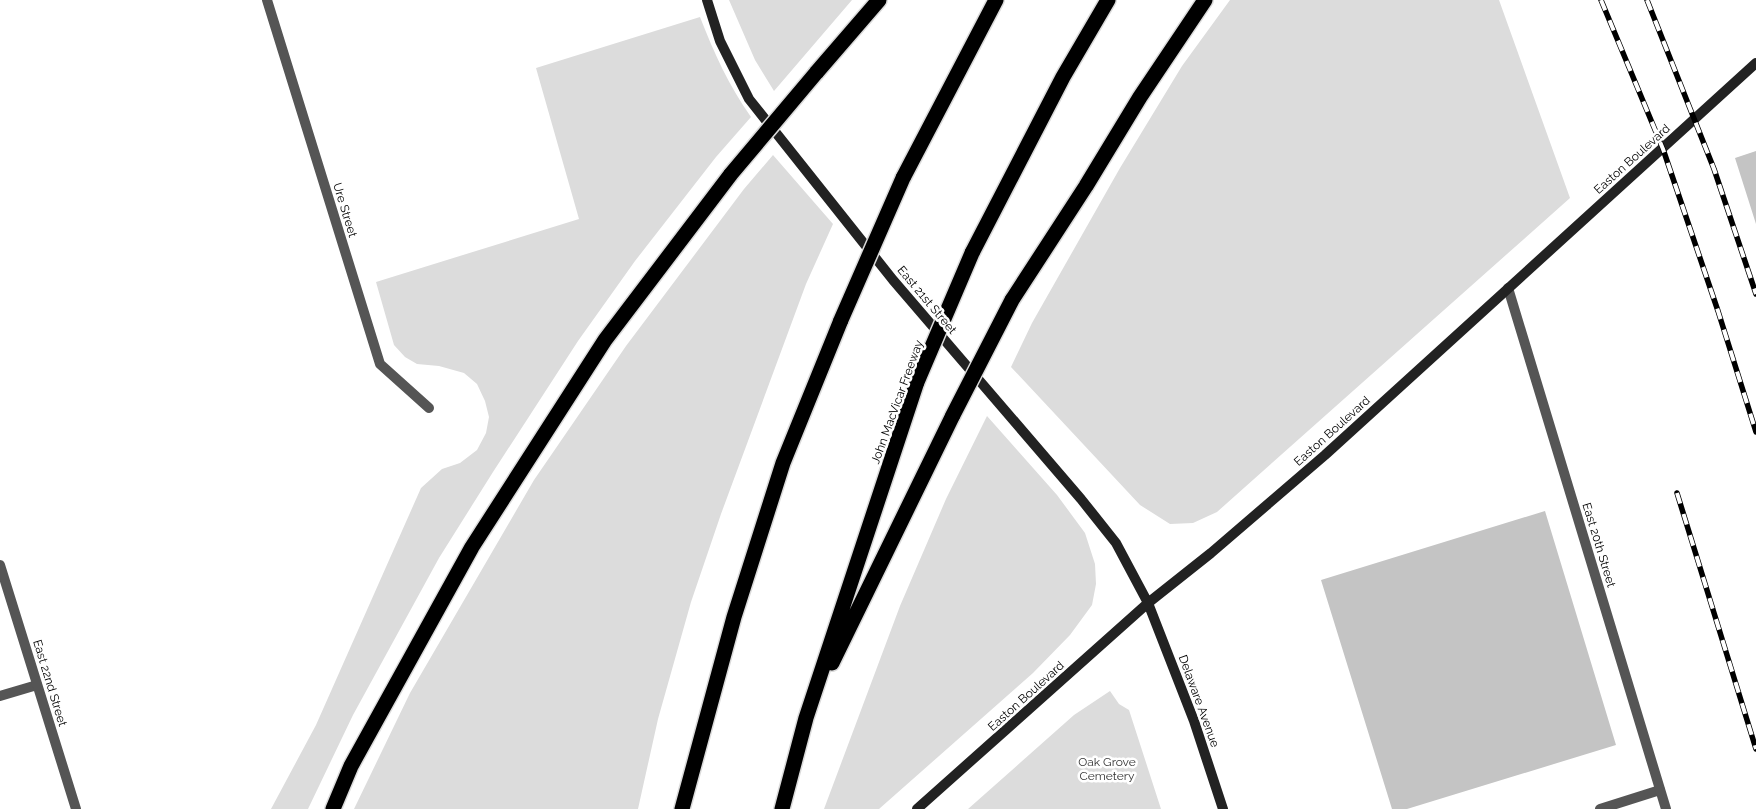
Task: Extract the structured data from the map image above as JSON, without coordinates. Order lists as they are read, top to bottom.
{
  "streets": {
    "highway": ["John MacVicar Freeway"],
    "main road": ["Easton Boulevard", "East 21st Street", "Delaware Avenue"],
    "street": ["Ure Street", "East 20th Street", "East 22nd Street"]
  },
  "crossings": [
    ["Easton Boulevard", "East 21st Street"],
    ["Easton Boulevard", "East 20th Street"],
    ["Easton Boulevard", "Delaware Avenue"],
    ["East 21st Street", "Delaware Avenue"]
  ],
  "parks": ["Oak Grove Cemetery"]
}
